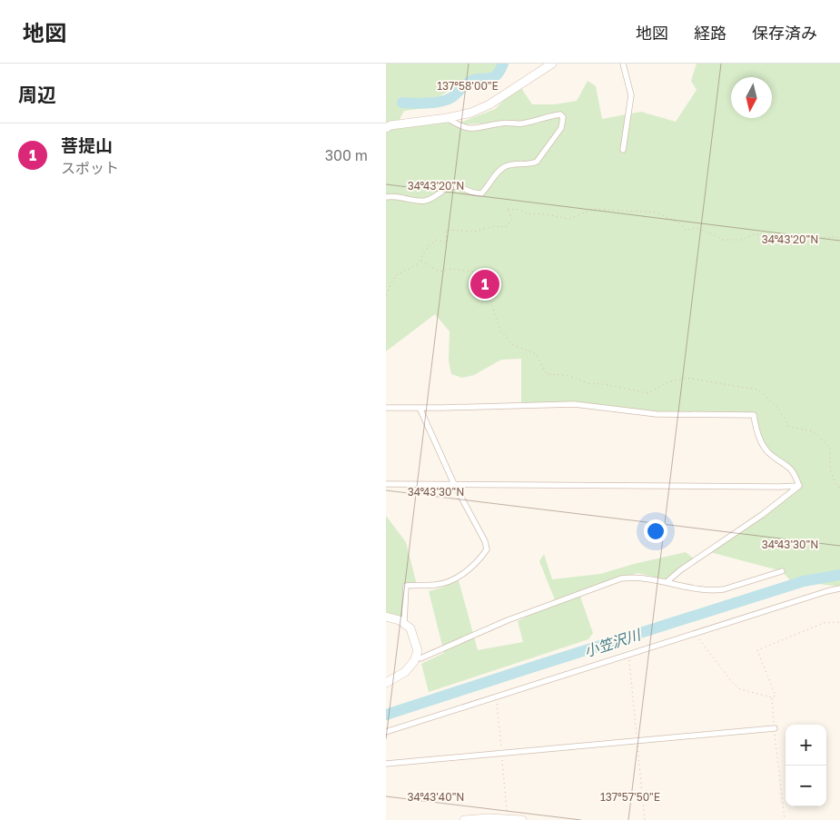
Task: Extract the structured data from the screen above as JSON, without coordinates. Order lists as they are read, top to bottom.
{
  "water": ["小笠沢川"],
  "north": "bottom",
  "page": {
    "header": "地図",
    "nav": ["地図", "経路", "保存済み"],
    "heading": "周辺",
    "list": [
      {
        "mark": "1",
        "name": "菩提山",
        "note": "スポット",
        "value": "300 m"
      }
    ],
    "pins": "1",
    "map_buttons": ["+", "−"]
  },
  "coordinates": [
    "137°58'00\"E",
    "34°43'20\"N",
    "34°43'30\"N",
    "137°57'50\"E",
    "34°43'40\"N"
  ]
}
